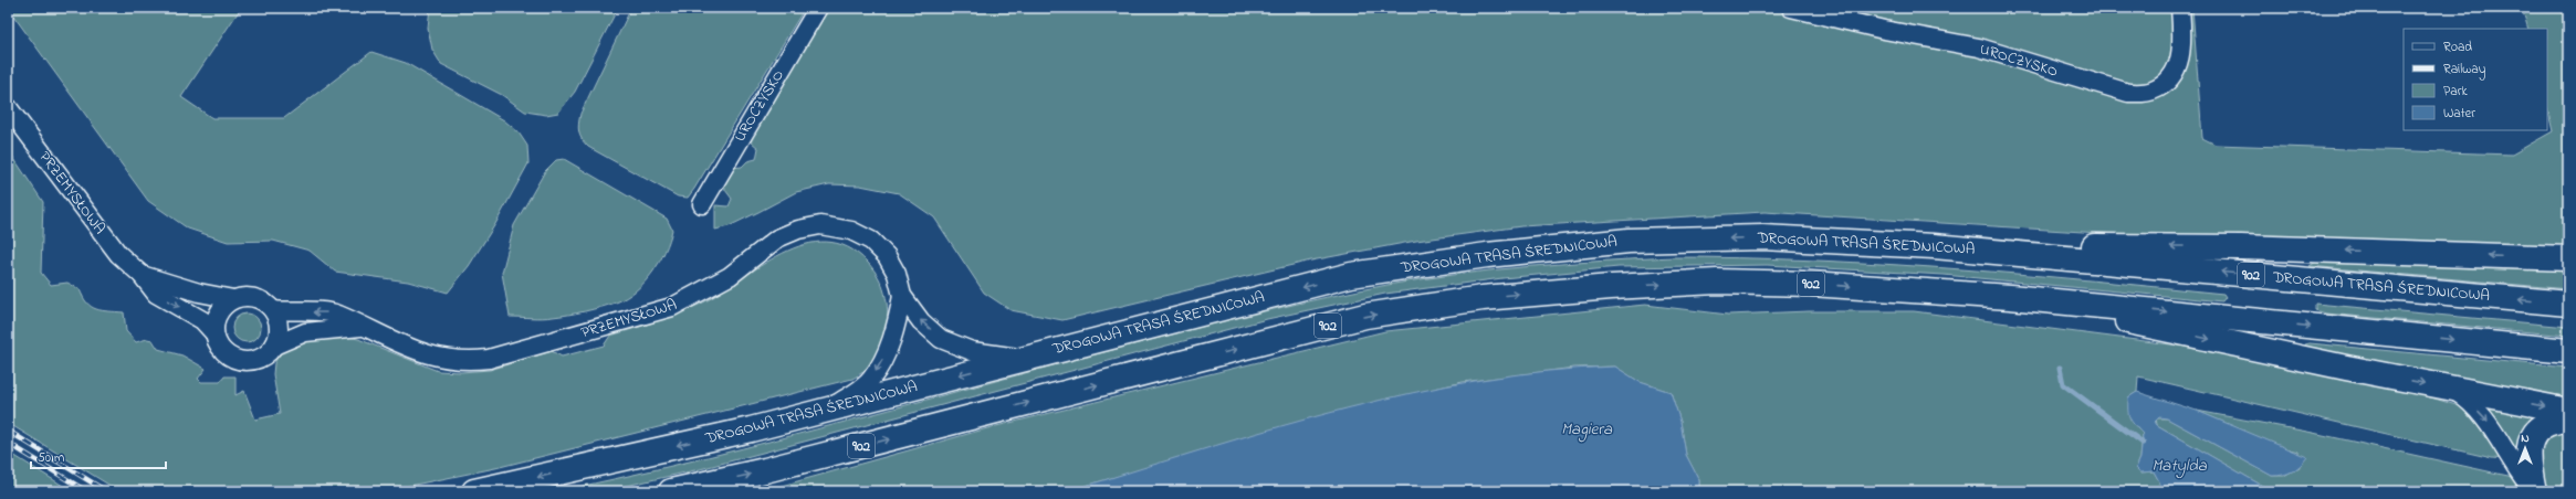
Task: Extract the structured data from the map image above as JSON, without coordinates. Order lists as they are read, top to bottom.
{
  "streets": {
    "main road": ["DROGOWA TRASA ŚREDNICOWA", "902"],
    "street": ["UROCZYSKO", "PRZEMYSŁOWA"]
  },
  "water": ["Magiera", "Matylda"],
  "legend": [
    "Road",
    "Railway",
    "Park",
    "Water"
  ],
  "scale_bar": "50 m",
  "north": "top"
}
